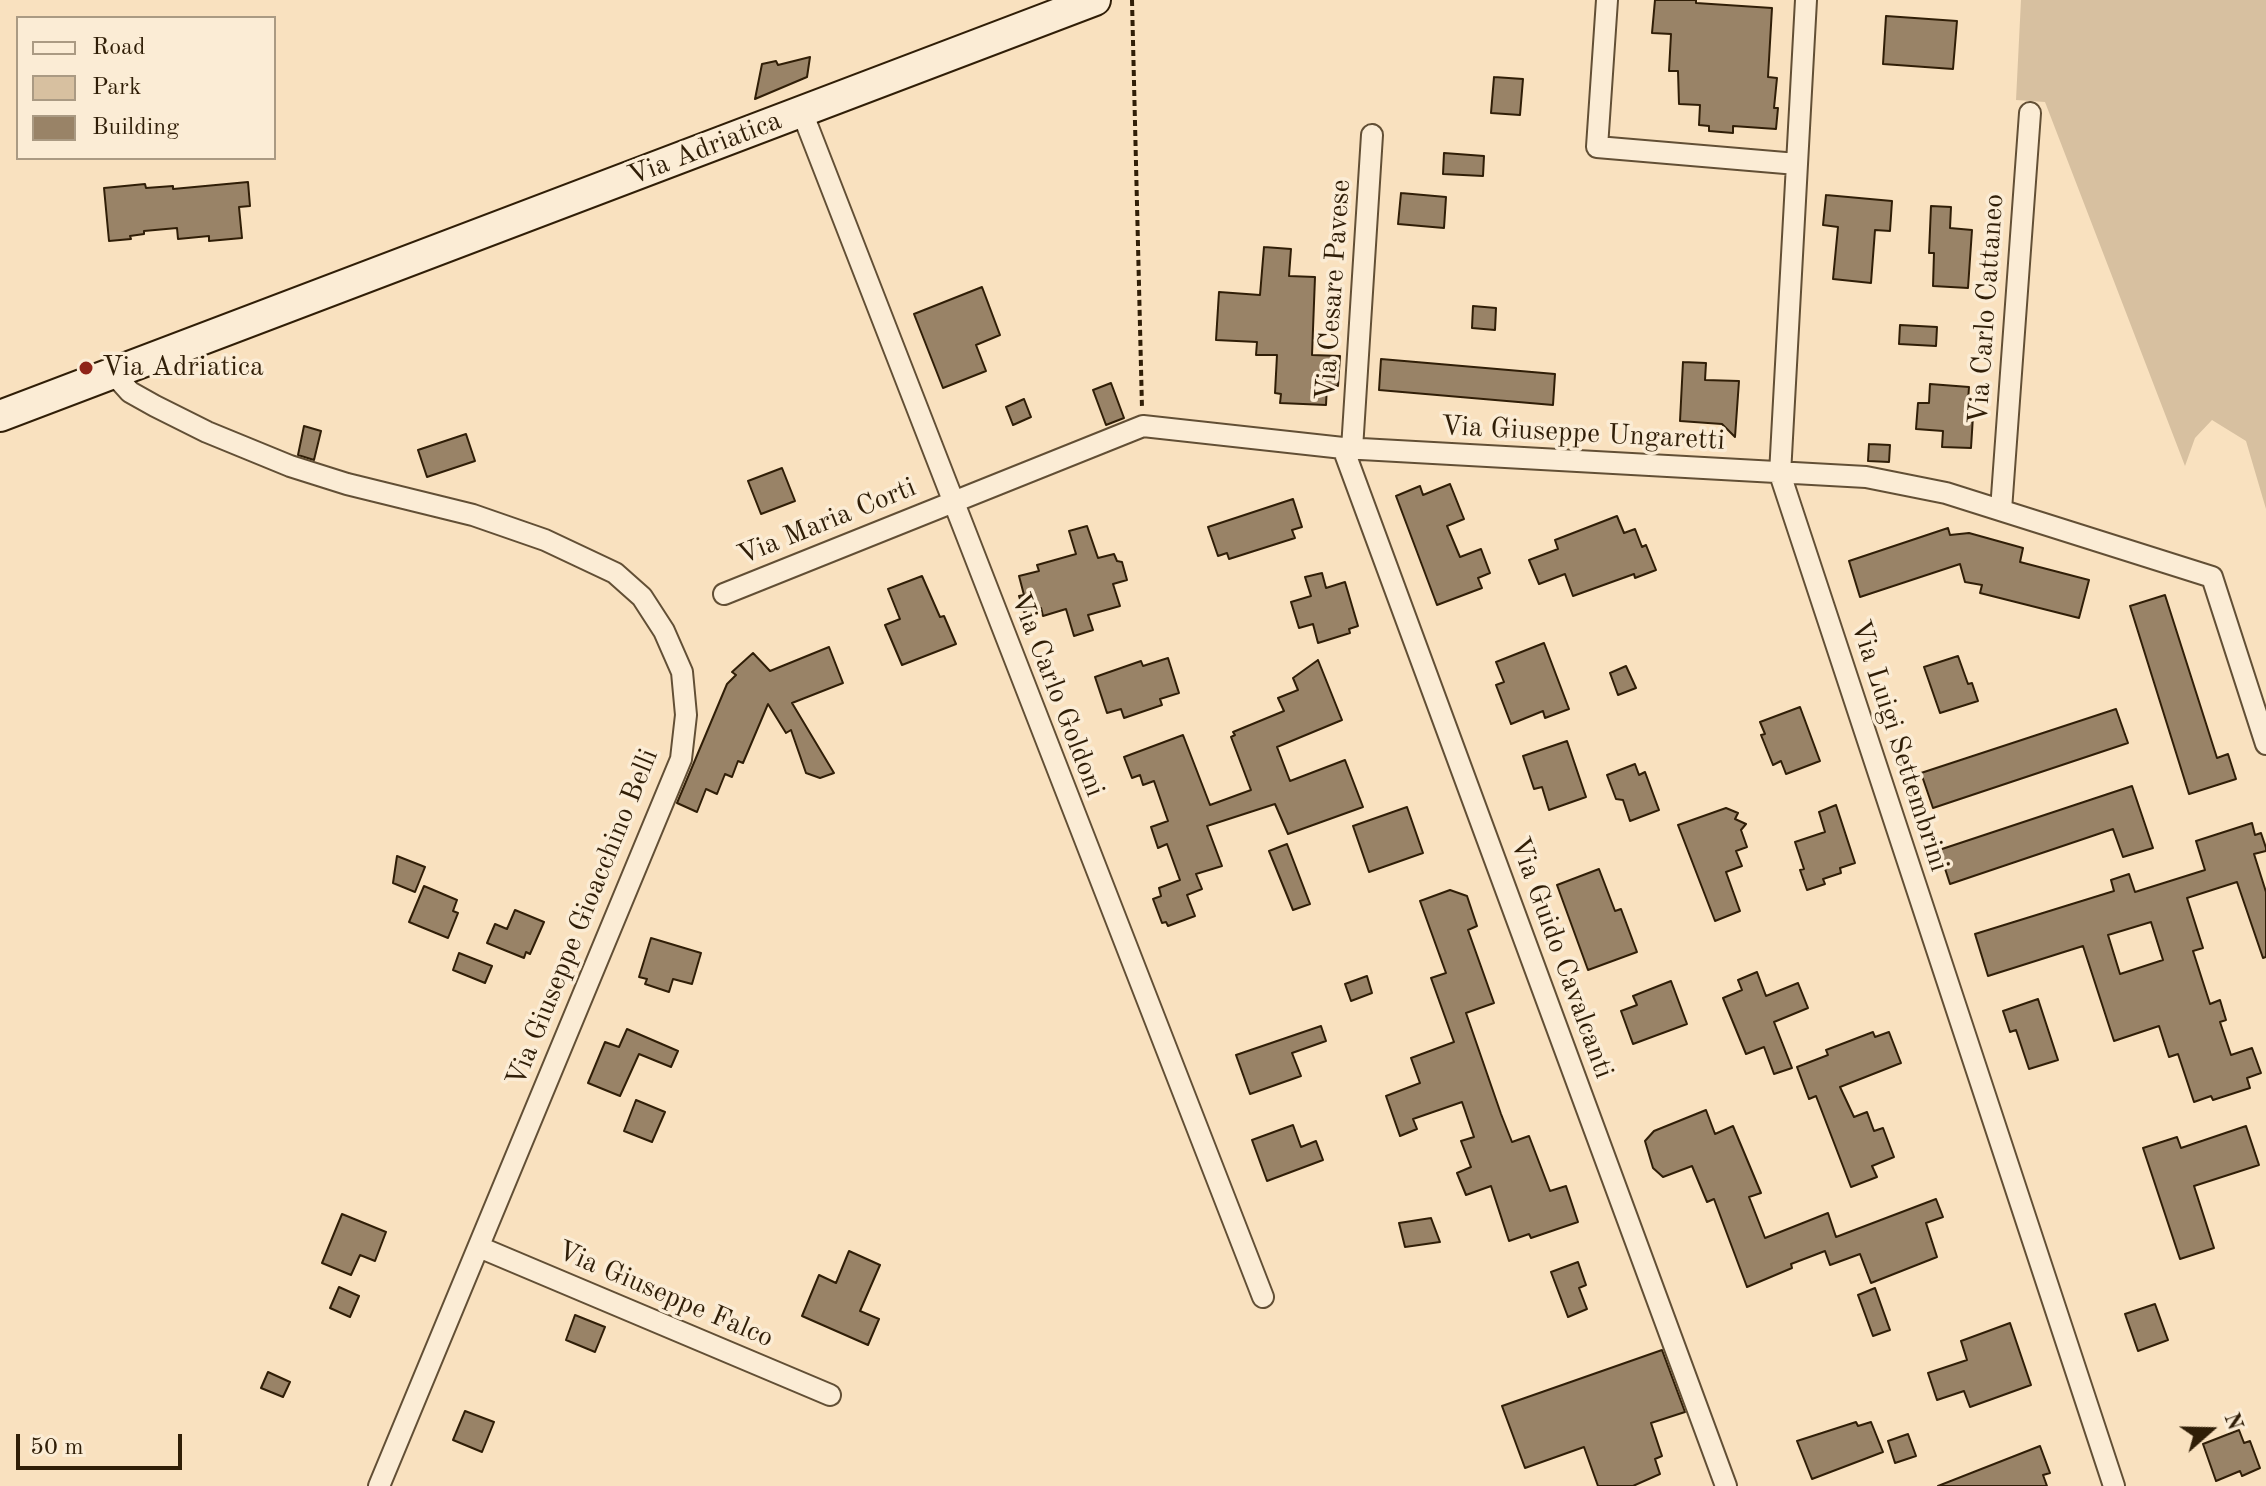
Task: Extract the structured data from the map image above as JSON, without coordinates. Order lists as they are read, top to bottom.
{
  "streets": {
    "street": [
      "Via Adriatica",
      "Via Cesare Pavese",
      "Via Carlo Cattaneo",
      "Via Giuseppe Ungaretti",
      "Via Maria Corti",
      "Via Carlo Goldoni",
      "Via Luigi Settembrini",
      "Via Giuseppe Gioacchino Belli",
      "Via Guido Cavalcanti",
      "Via Giuseppe Falco"
    ]
  },
  "crossings": [
    ["Via Adriatica", "Via Carlo Goldoni"],
    ["Via Adriatica", "Via Giuseppe Gioacchino Belli"],
    ["Via Cesare Pavese", "Via Giuseppe Ungaretti"],
    ["Via Cesare Pavese", "Via Guido Cavalcanti"],
    ["Via Carlo Cattaneo", "Via Giuseppe Ungaretti"],
    ["Via Giuseppe Ungaretti", "Via Maria Corti"],
    ["Via Giuseppe Ungaretti", "Via Carlo Goldoni"],
    ["Via Giuseppe Ungaretti", "Via Luigi Settembrini"],
    ["Via Giuseppe Ungaretti", "Via Guido Cavalcanti"],
    ["Via Maria Corti", "Via Carlo Goldoni"],
    ["Via Giuseppe Gioacchino Belli", "Via Giuseppe Falco"]
  ],
  "places": ["Via Adriatica"],
  "legend": ["Road", "Park", "Building"],
  "scale_bar": "50 m",
  "north": "right"
}
